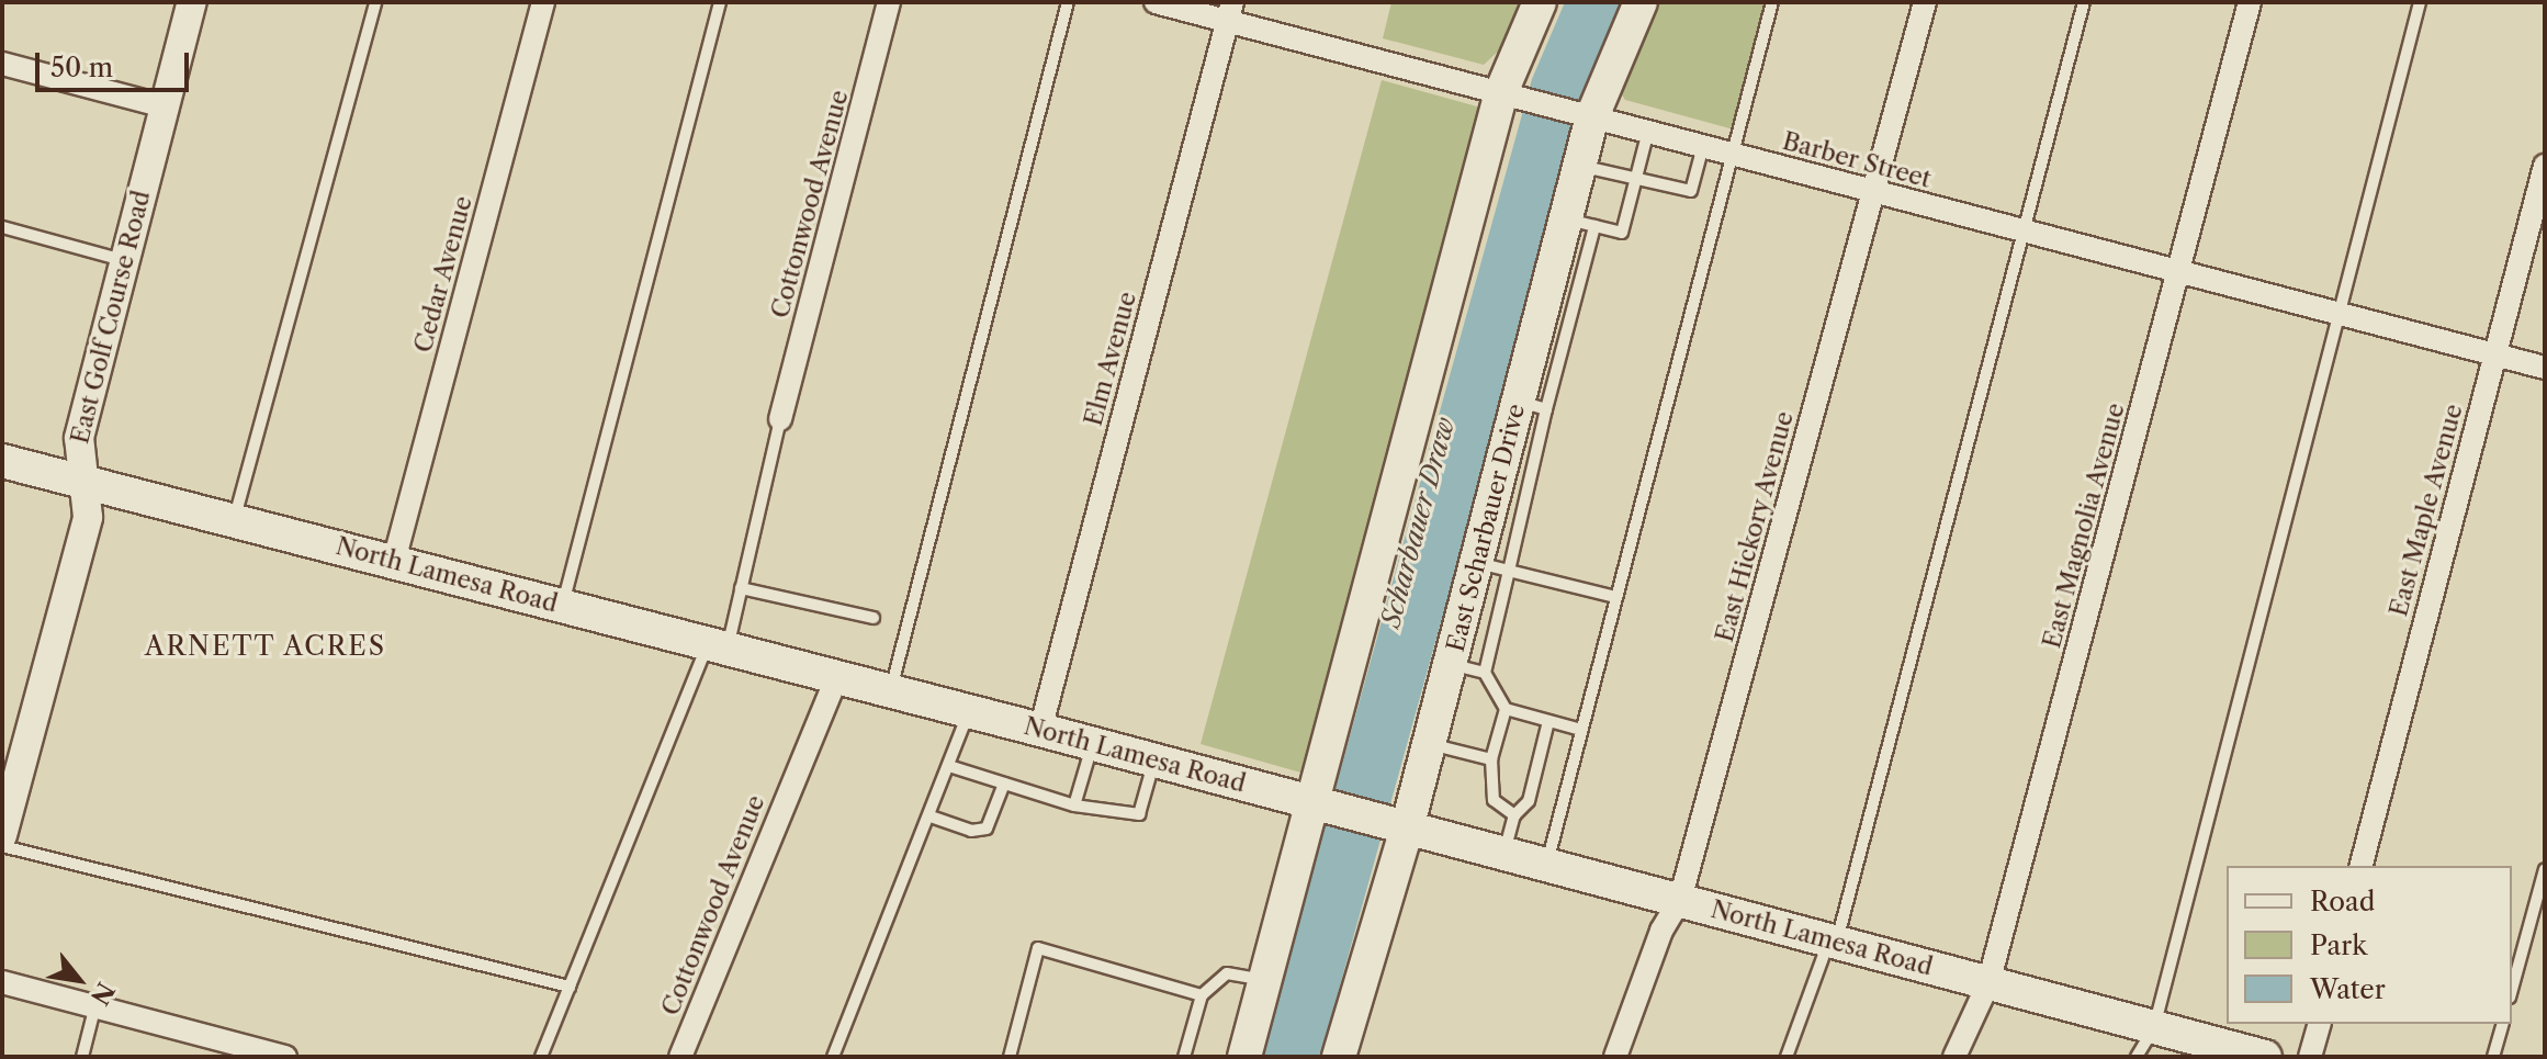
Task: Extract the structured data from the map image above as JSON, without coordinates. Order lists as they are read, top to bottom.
{
  "streets": {
    "main road": ["East Scharbauer Drive", "North Lamesa Road"],
    "street": [
      "Barber Street",
      "Cottonwood Avenue",
      "Cedar Avenue",
      "East Golf Course Road",
      "Elm Avenue",
      "East Maple Avenue",
      "East Magnolia Avenue",
      "East Hickory Avenue"
    ]
  },
  "crossings": [
    ["Barber Street", "Elm Avenue"],
    ["Barber Street", "East Maple Avenue"],
    ["Barber Street", "East Magnolia Avenue"],
    ["Barber Street", "East Hickory Avenue"],
    ["Barber Street", "East Scharbauer Drive"],
    ["Cottonwood Avenue", "North Lamesa Road"],
    ["Cedar Avenue", "North Lamesa Road"],
    ["East Golf Course Road", "North Lamesa Road"],
    ["Elm Avenue", "North Lamesa Road"],
    ["East Magnolia Avenue", "North Lamesa Road"],
    ["East Hickory Avenue", "North Lamesa Road"],
    ["East Scharbauer Drive", "North Lamesa Road"]
  ],
  "districts": ["ARNETT ACRES"],
  "water": ["Scharbauer Draw"],
  "legend": ["Road", "Park", "Water"],
  "scale_bar": "50 m",
  "north": "bottom right"
}
